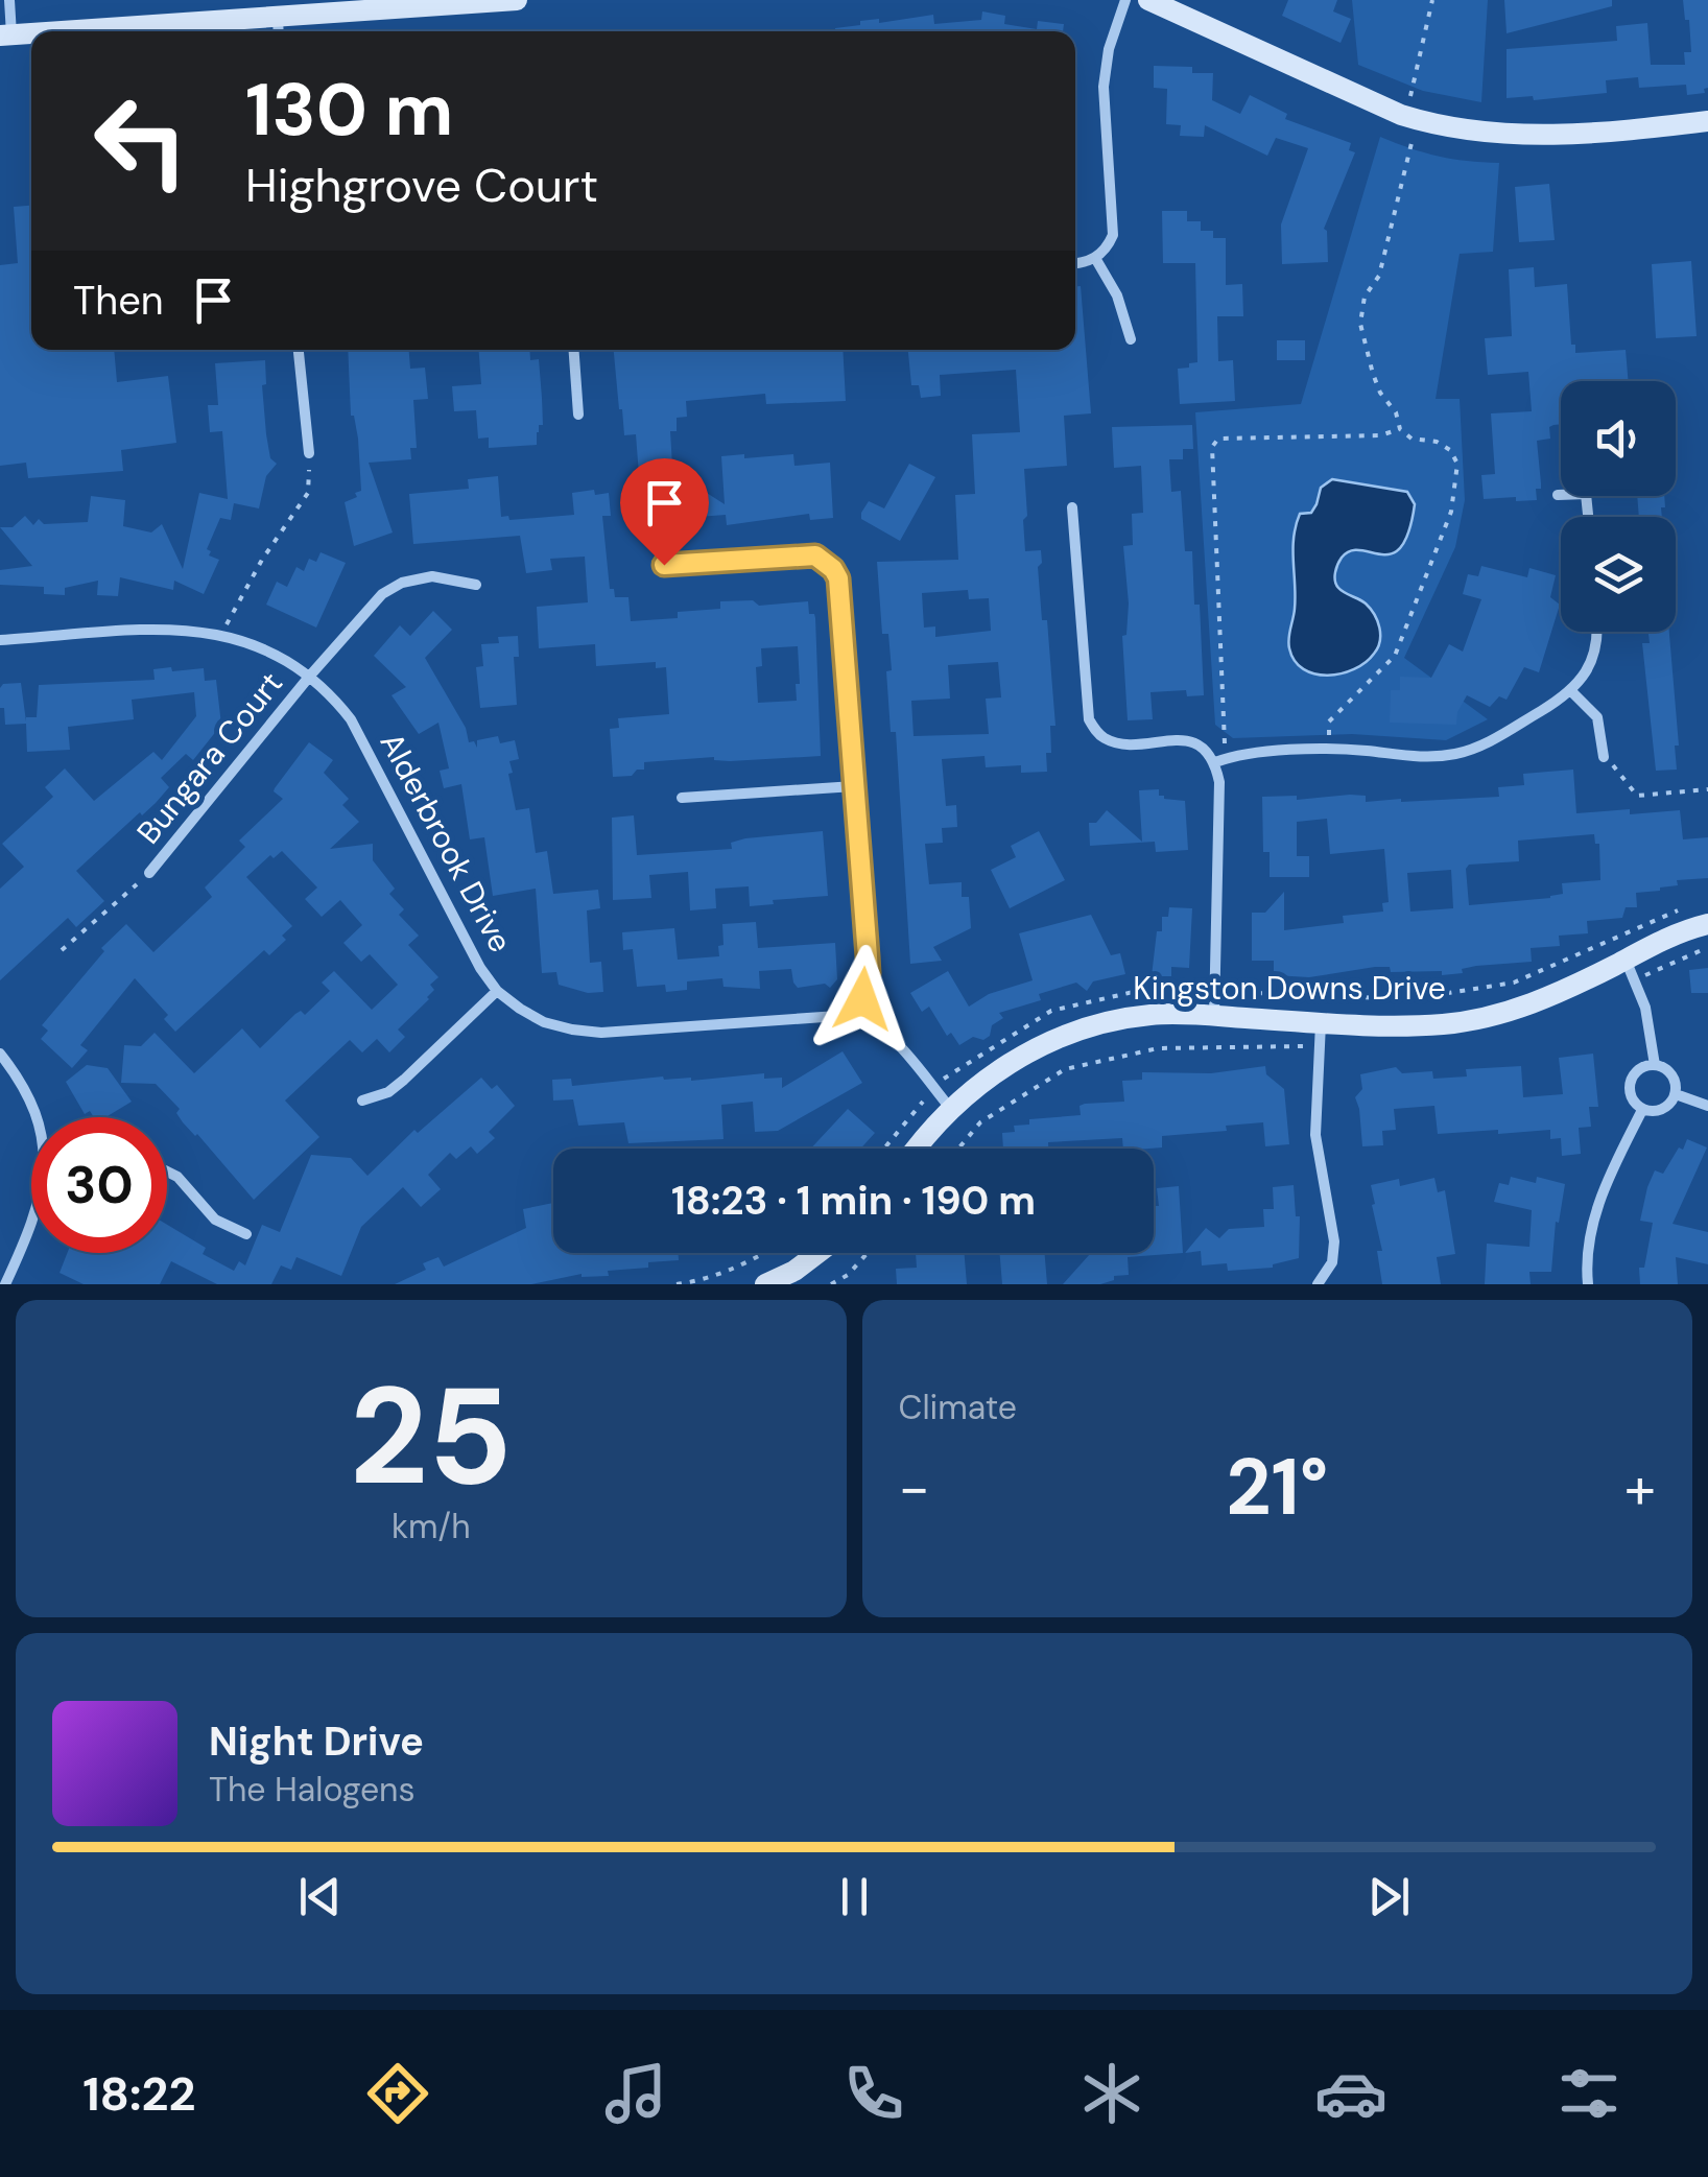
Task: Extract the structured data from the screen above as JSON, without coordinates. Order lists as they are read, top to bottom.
{
  "streets": {
    "street": ["Bungara Court", "Alderbrook Drive", "Kingston Downs Drive"]
  },
  "crossings": [
    ["Bungara Court", "Alderbrook Drive"]
  ],
  "page": {
    "turn": ["130 m", "Highgrove Court"],
    "then": "Then",
    "limit": "30",
    "trip": "18:23 · 1 min · 190 m",
    "tile": [
      ["25", "km/h"],
      "Climate"
    ],
    "heat": ["−", "21°", "+"],
    "song": ["Night Drive", "The Halogens"],
    "tabs": "18:22"
  }
}
